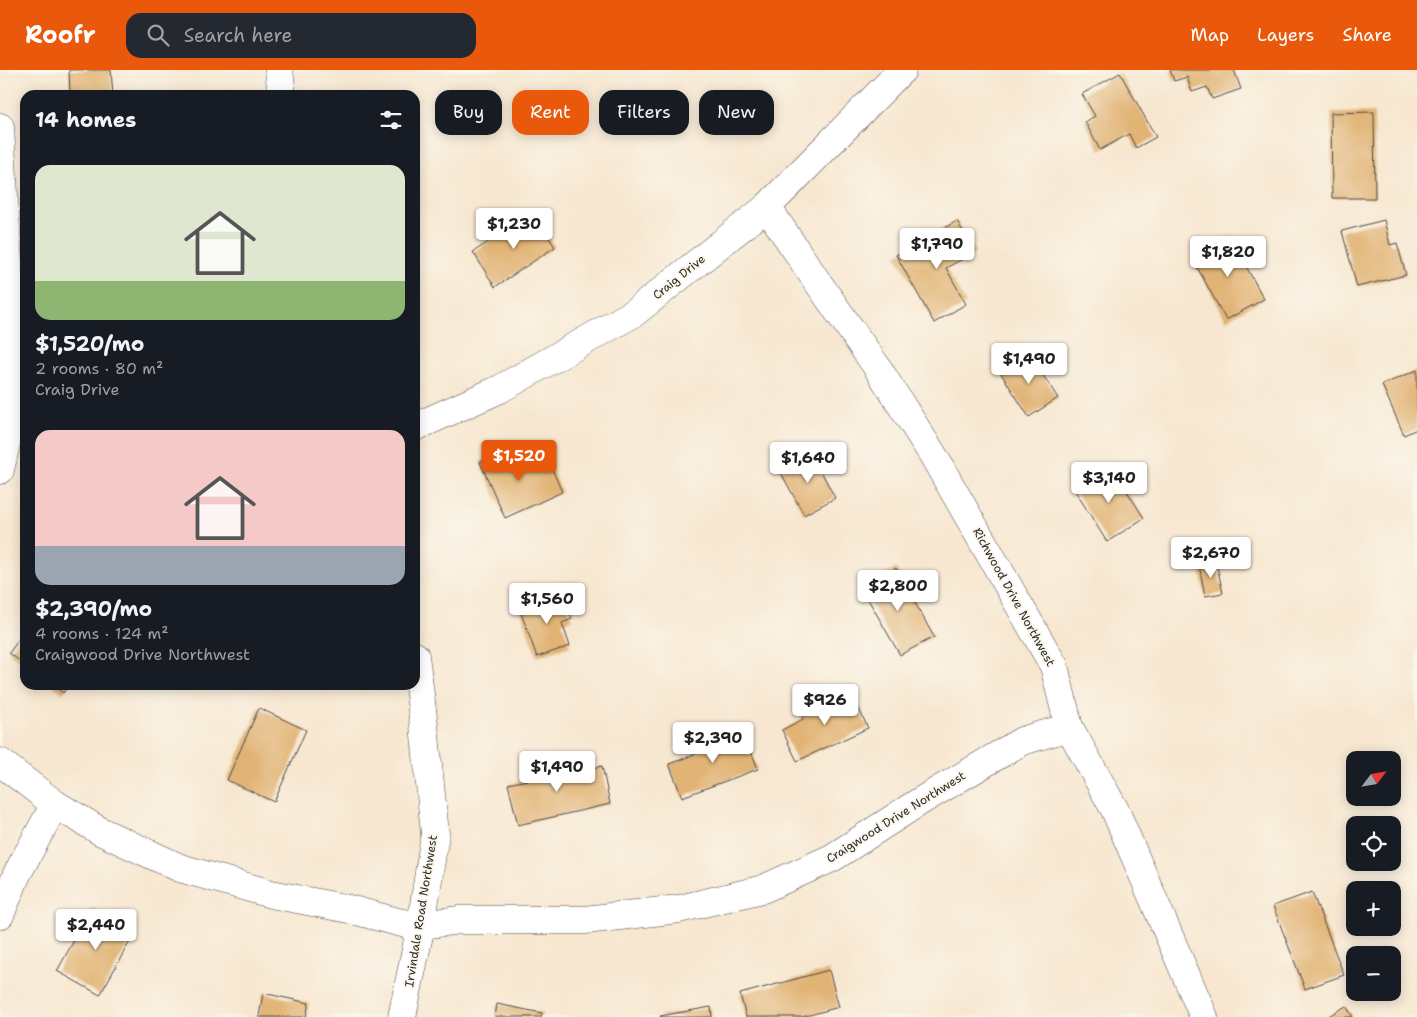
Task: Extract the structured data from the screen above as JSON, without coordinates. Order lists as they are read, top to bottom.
{
  "streets": {
    "street": [
      "Craig Drive",
      "Richwood Drive Northwest",
      "Craigwood Drive Northwest",
      "Irvindale Road Northwest"
    ]
  },
  "crossings": [
    ["Craig Drive", "Richwood Drive Northwest"],
    ["Richwood Drive Northwest", "Craigwood Drive Northwest"],
    ["Craigwood Drive Northwest", "Irvindale Road Northwest"]
  ],
  "north": "top right",
  "page": {
    "header": "Roofr",
    "search": "Search here",
    "nav": ["Map", "Layers", "Share"],
    "chip": [
      "Buy",
      "Rent",
      "Filters",
      "New"
    ],
    "heading": "14 homes",
    "list": [
      {
        "name": "$1,520/mo",
        "note": "2 rooms · 80 m² · Craig Drive"
      },
      {
        "name": "$2,390/mo",
        "note": "4 rooms · 124 m² · Craigwood Drive Northwest"
      }
    ],
    "price": [
      "$1,230",
      "$1,790",
      "$1,820",
      "$1,490",
      "$1,520",
      "$1,640",
      "$3,140",
      "$2,670",
      "$2,800",
      "$1,560",
      "$926",
      "$2,390",
      "$1,490",
      "$2,440"
    ],
    "map_buttons": ["+", "−"]
  }
}
